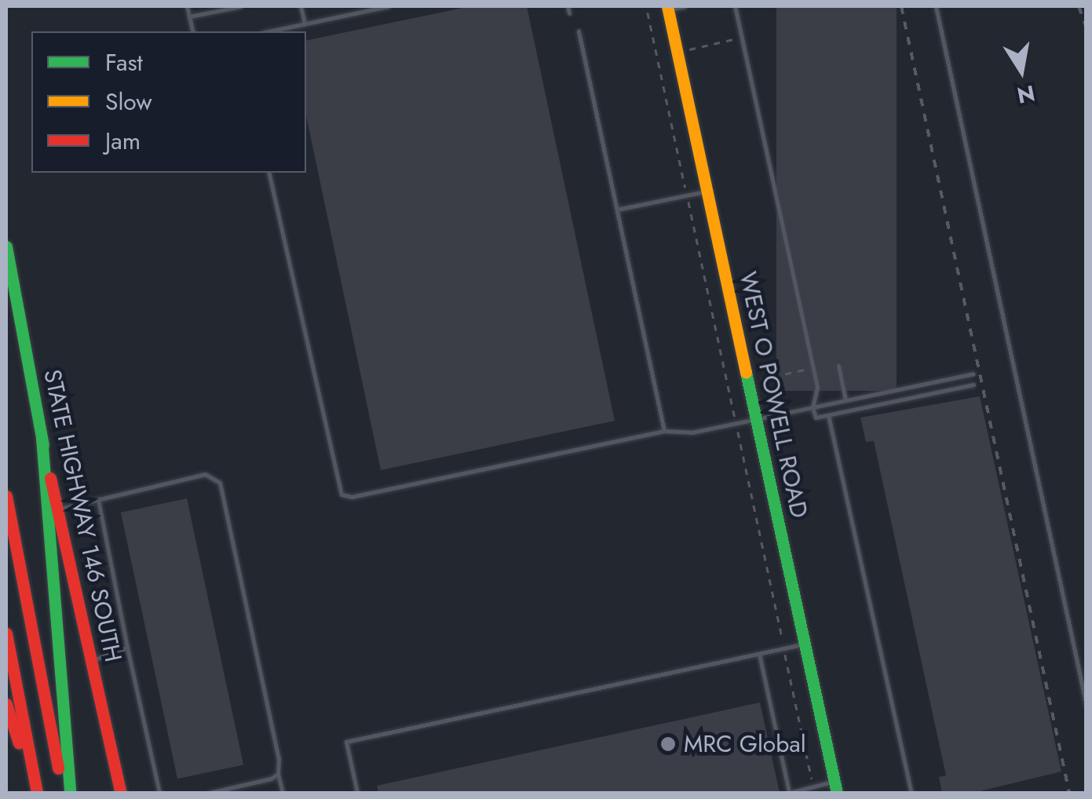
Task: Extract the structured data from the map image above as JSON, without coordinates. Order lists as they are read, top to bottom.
{
  "streets": {
    "main road": ["WEST O POWELL ROAD", "STATE HIGHWAY 146 SOUTH"]
  },
  "places": ["MRC Global"],
  "legend": ["Fast", "Slow", "Jam"],
  "north": "bottom"
}
